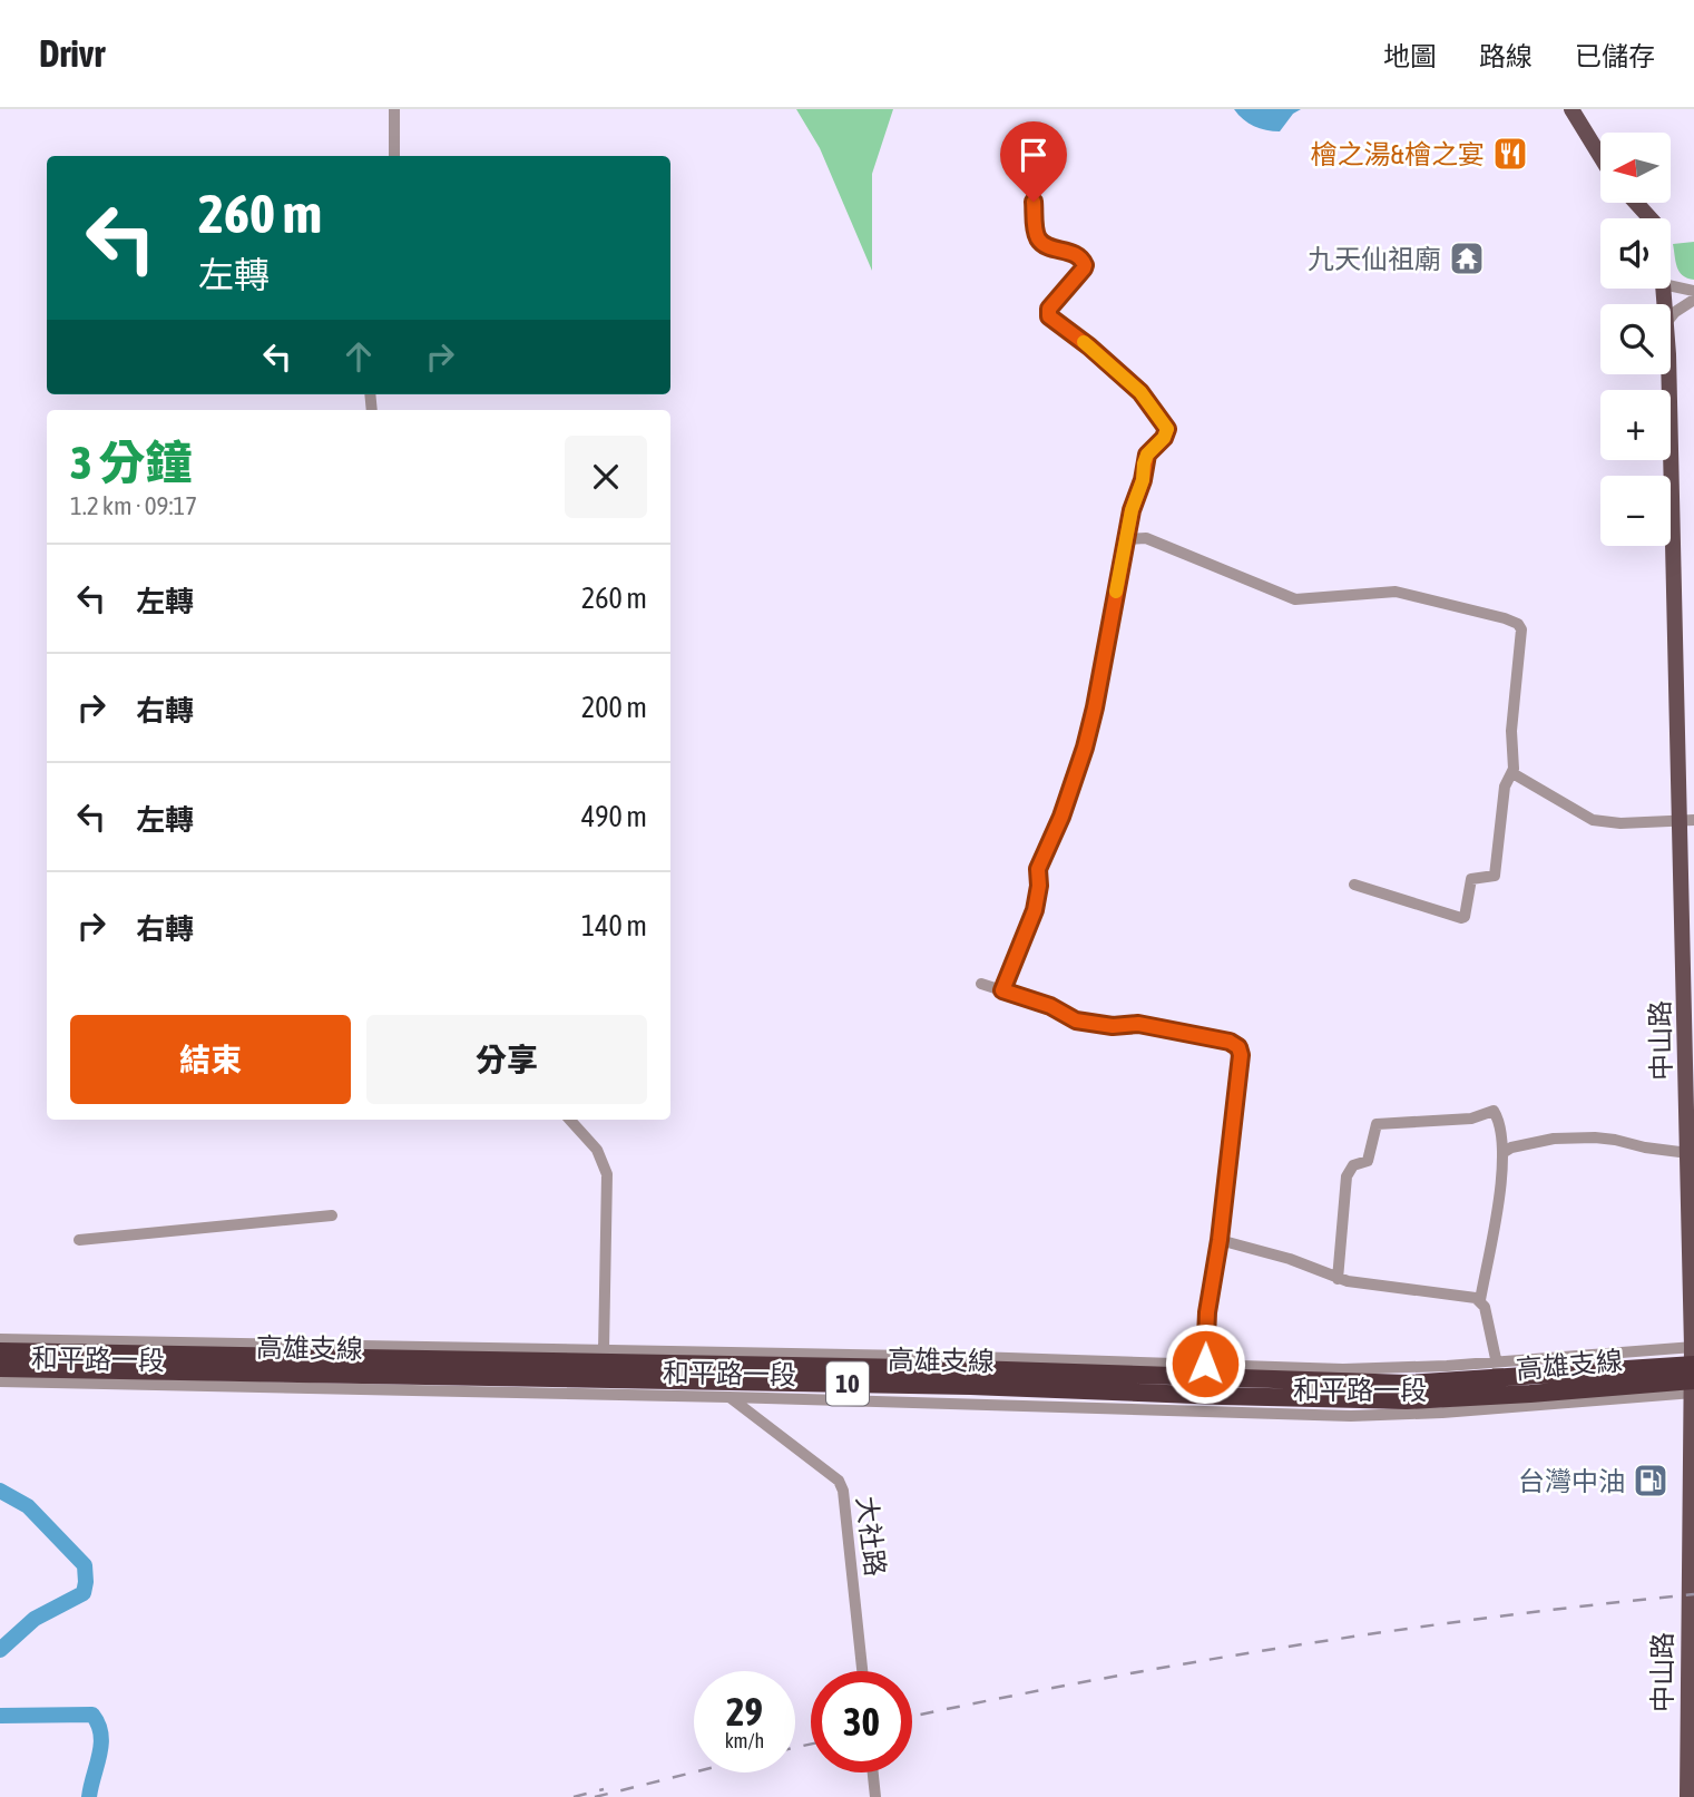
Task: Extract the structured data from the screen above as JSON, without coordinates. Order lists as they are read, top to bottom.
{
  "streets": {
    "highway": ["高雄支線", "10"],
    "main road": ["中山路"],
    "street": ["和平路一段", "大社路"]
  },
  "crossings": [
    ["中山路", "高雄支線"],
    ["中山路", "和平路一段"],
    ["高雄支線", "和平路一段"],
    ["和平路一段", "大社路"]
  ],
  "places": {
    "restaurant": ["檜之湯&檜之宴"],
    "temple": ["九天仙祖廟"],
    "fuel station": ["台灣中油"]
  },
  "north": "left",
  "page": {
    "header": "Drivr",
    "nav": ["地圖", "路線", "已儲存"],
    "map_buttons": ["+", "−"],
    "turn": ["260 m", "左轉"],
    "heading": ["3 分鐘", "1.2 km · 09:17"],
    "list": [
      {
        "name": "左轉",
        "value": "260 m"
      },
      {
        "name": "右轉",
        "value": "200 m"
      },
      {
        "name": "左轉",
        "value": "490 m"
      },
      {
        "name": "右轉",
        "value": "140 m"
      }
    ],
    "buttons": ["結束", "分享"],
    "speed": "29 km/h",
    "limit": "30"
  }
}
